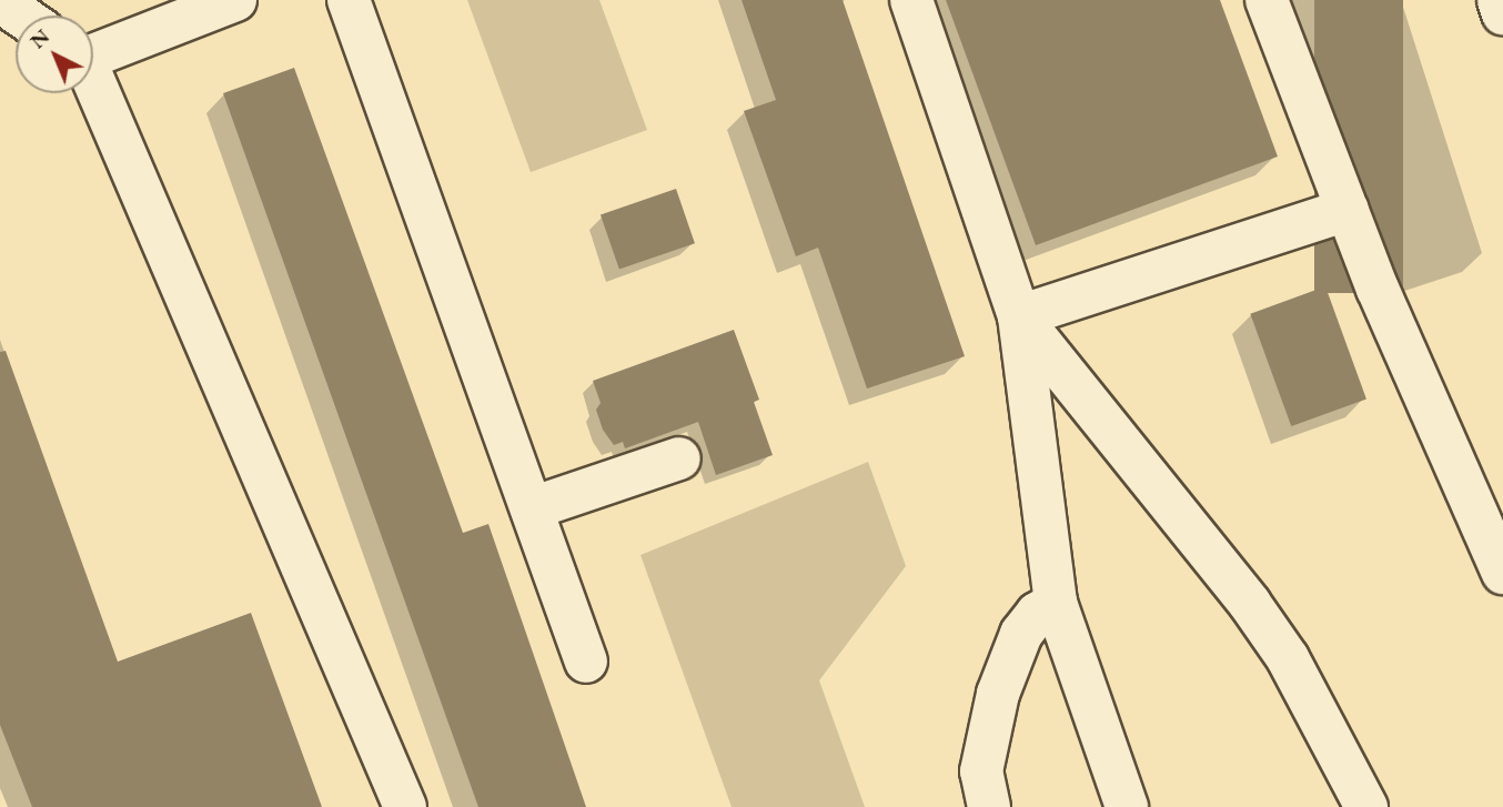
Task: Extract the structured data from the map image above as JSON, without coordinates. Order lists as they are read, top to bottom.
{
  "north": "top left"
}
